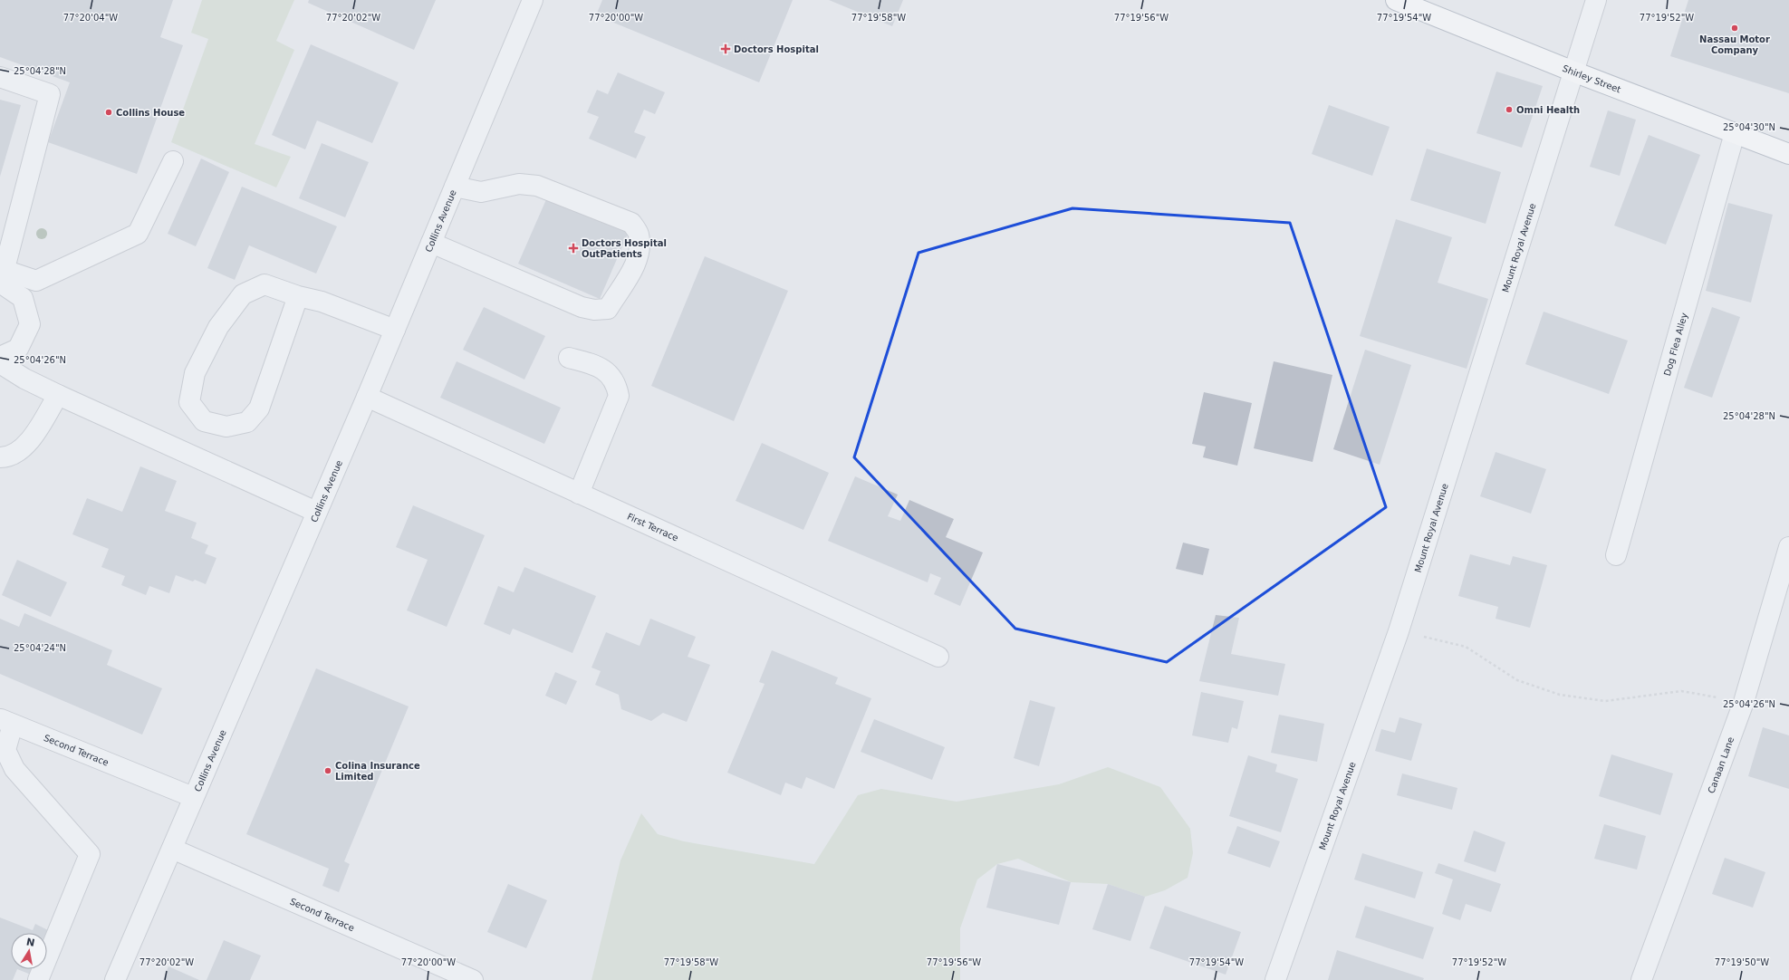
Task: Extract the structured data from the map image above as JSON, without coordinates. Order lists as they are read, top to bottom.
{
  "streets": {
    "highway": ["Shirley Street"],
    "street": [
      "Collins Avenue",
      "Mount Royal Avenue",
      "Dog Flea Alley",
      "First Terrace",
      "Second Terrace",
      "Canaan Lane"
    ]
  },
  "crossings": [
    ["Shirley Street", "Mount Royal Avenue"],
    ["Shirley Street", "Dog Flea Alley"],
    ["Collins Avenue", "First Terrace"],
    ["Collins Avenue", "Second Terrace"]
  ],
  "places": {
    "other": [
      "Nassau Motor Company",
      "Omni Health",
      "Collins House",
      "Colina Insurance Limited"
    ],
    "health": ["Doctors Hospital", "Doctors Hospital OutPatients"]
  },
  "north": "top",
  "coordinates": [
    "77°20'04\"W",
    "77°20'02\"W",
    "77°20'00\"W",
    "77°19'58\"W",
    "77°19'56\"W",
    "77°19'54\"W",
    "77°19'52\"W",
    "25°04'28\"N",
    "25°04'30\"N",
    "25°04'26\"N",
    "25°04'24\"N",
    "77°19'50\"W"
  ]
}
